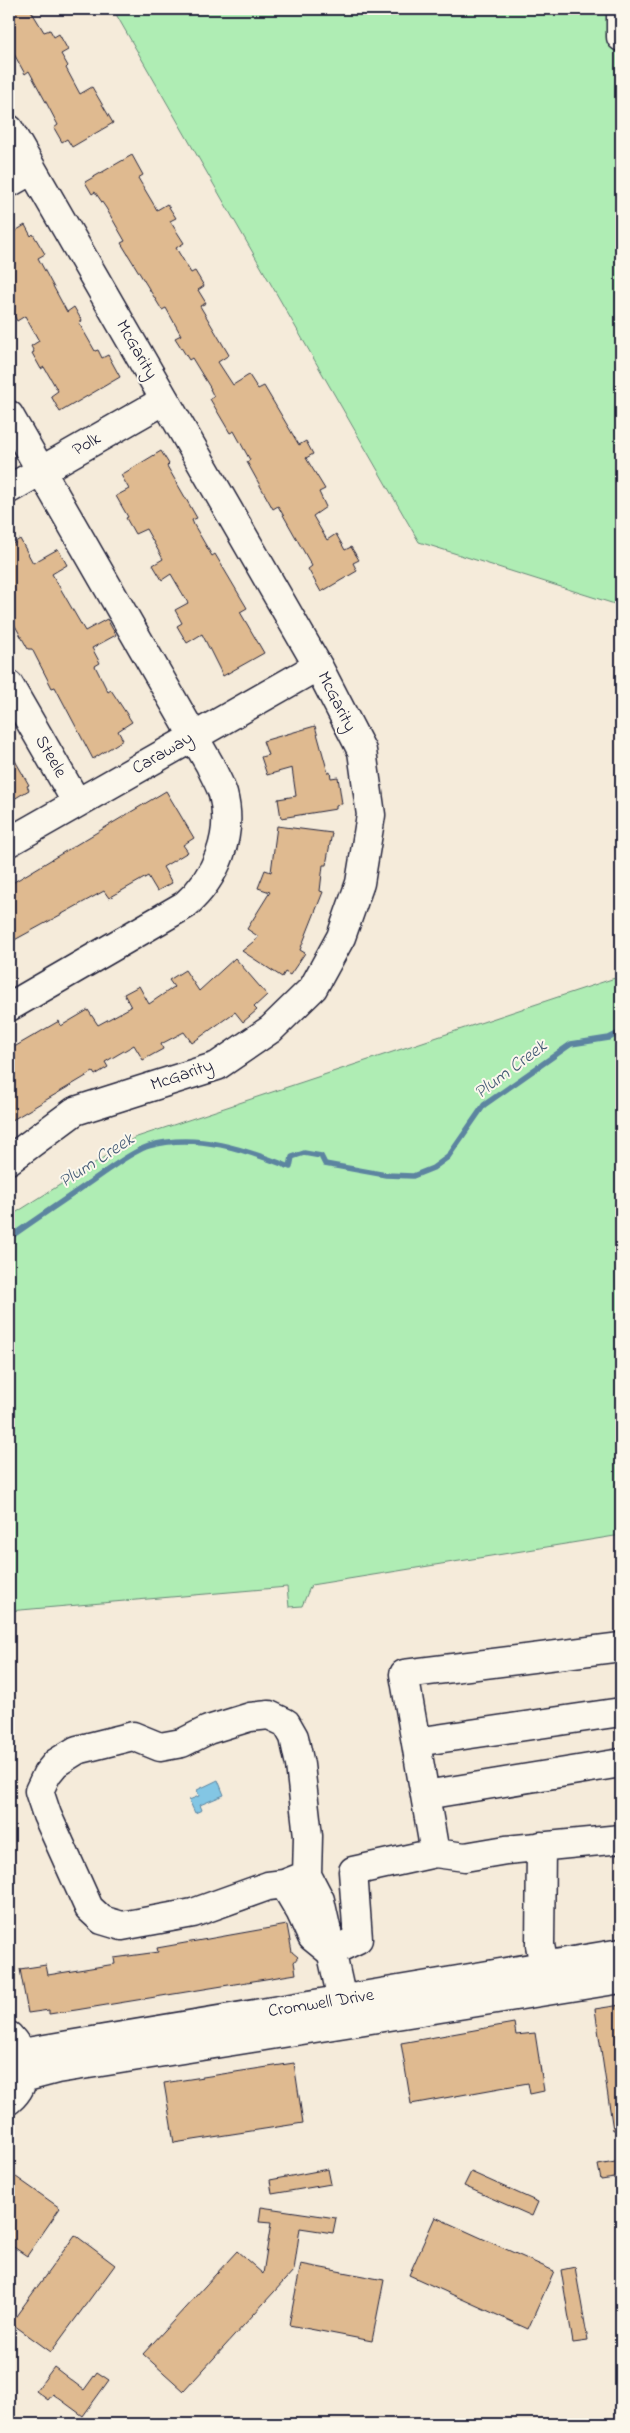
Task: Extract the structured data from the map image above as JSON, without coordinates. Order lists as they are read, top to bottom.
{
  "streets": {
    "street": [
      "McGarity",
      "Polk",
      "Caraway",
      "Steele",
      "Cromwell Drive"
    ]
  },
  "crossings": [
    ["McGarity", "Polk"],
    ["McGarity", "Caraway"],
    ["Caraway", "Steele"]
  ],
  "water": ["Plum Creek"]
}
